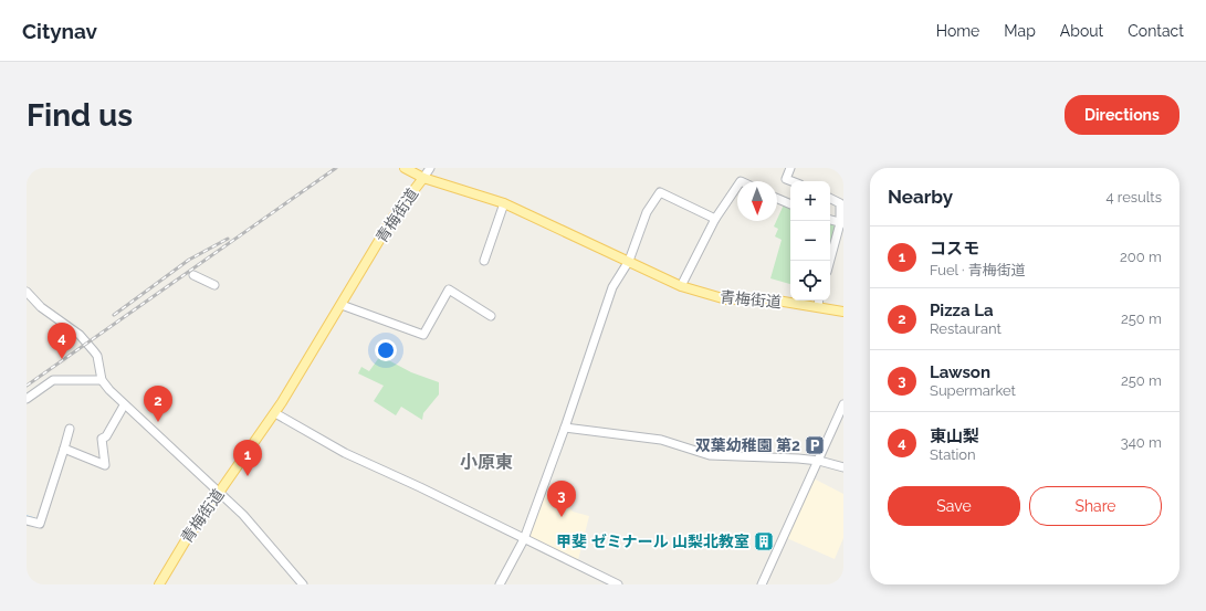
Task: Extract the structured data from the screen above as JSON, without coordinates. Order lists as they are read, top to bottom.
{
  "streets": {
    "main road": ["青梅街道"]
  },
  "districts": ["小原東"],
  "places": {
    "parking": ["双葉幼稚園 第2"],
    "building": ["甲斐 ゼミナール 山梨北教室"]
  },
  "north": "bottom",
  "page": {
    "header": "Citynav",
    "nav": [
      "Home",
      "Map",
      "About",
      "Contact"
    ],
    "buttons": [
      "Directions",
      ["Save", "Share"]
    ],
    "title": "Find us",
    "heading": ["Nearby", "4 results"],
    "map_buttons": ["+", "−"],
    "list": [
      {
        "mark": "1",
        "name": "コスモ",
        "note": "Fuel · 青梅街道",
        "value": "200 m"
      },
      {
        "mark": "2",
        "name": "Pizza La",
        "note": "Restaurant",
        "value": "250 m"
      },
      {
        "mark": "3",
        "name": "Lawson",
        "note": "Supermarket",
        "value": "250 m"
      },
      {
        "mark": "4",
        "name": "東山梨",
        "note": "Station",
        "value": "340 m"
      }
    ],
    "pins": [
      "4",
      "2",
      "1",
      "3"
    ]
  }
}
